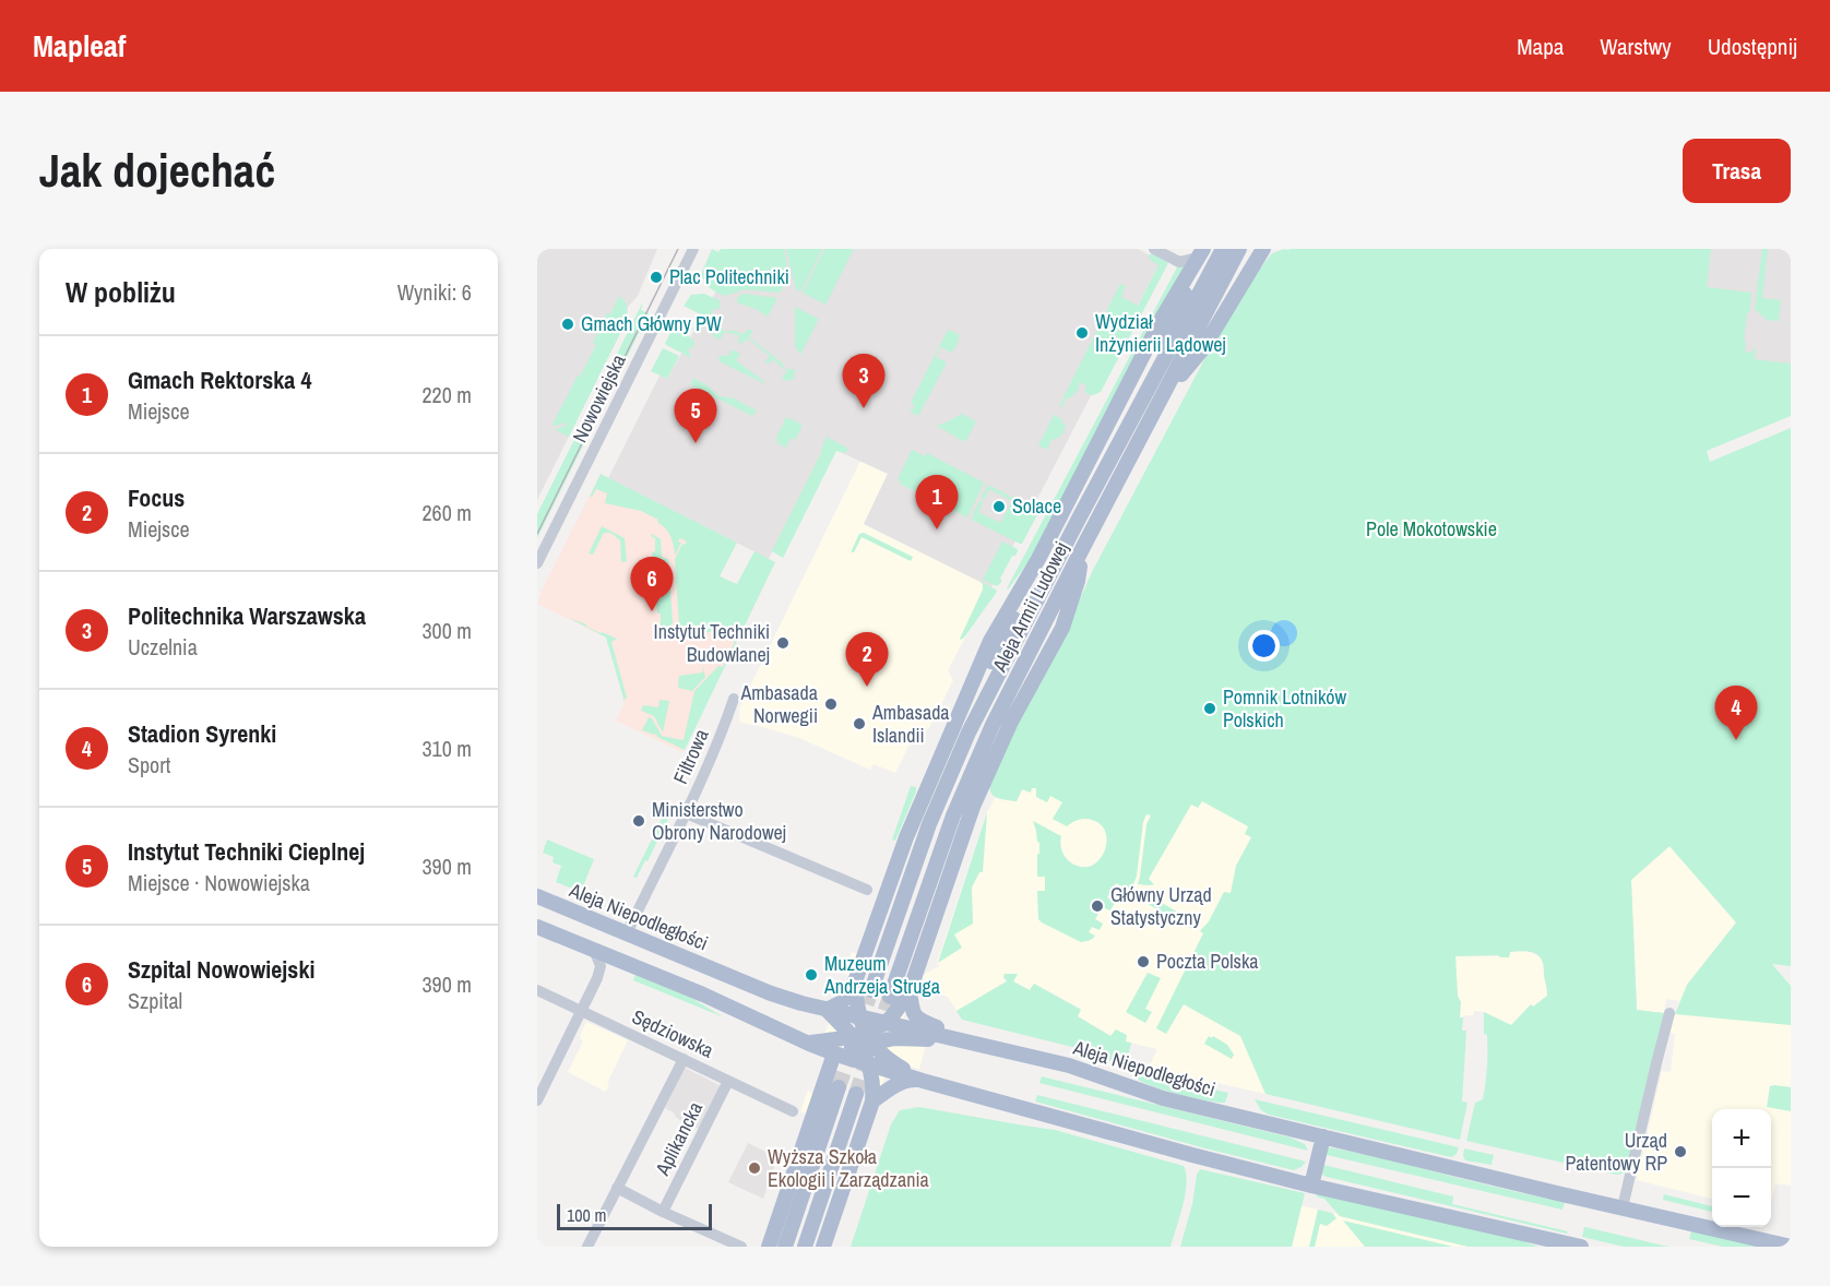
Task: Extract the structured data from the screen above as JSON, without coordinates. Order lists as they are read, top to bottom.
{
  "streets": {
    "main road": ["Aleja Armii Ludowej", "Aleja Niepodległości"],
    "street": [
      "Nowowiejska",
      "Filtrowa",
      "Sędziowska",
      "Aplikancka"
    ]
  },
  "crossings": [
    ["Filtrowa", "Aleja Niepodległości"],
    ["Sędziowska", "Aplikancka"]
  ],
  "parks": ["Pole Mokotowskie"],
  "places": [
    "Plac Politechniki",
    "Gmach Główny PW",
    "Wydział Inżynierii Lądowej",
    "Solace",
    "Instytut Techniki Budowlanej",
    "Ambasada Norwegii",
    "Pomnik Lotników Polskich",
    "Ambasada Islandii",
    "Ministerstwo Obrony Narodowej",
    "Główny Urząd Statystyczny",
    "Poczta Polska",
    "Muzeum Andrzeja Struga",
    "Urząd Patentowy RP",
    "Wyższa Szkoła Ekologii i Zarządzania"
  ],
  "scale_bar": "100 m",
  "page": {
    "header": "Mapleaf",
    "nav": ["Mapa", "Warstwy", "Udostępnij"],
    "buttons": "Trasa",
    "title": "Jak dojechać",
    "heading": ["W pobliżu", "Wyniki: 6"],
    "list": [
      {
        "mark": "1",
        "name": "Gmach Rektorska 4",
        "note": "Miejsce",
        "value": "220 m"
      },
      {
        "mark": "2",
        "name": "Focus",
        "note": "Miejsce",
        "value": "260 m"
      },
      {
        "mark": "3",
        "name": "Politechnika Warszawska",
        "note": "Uczelnia",
        "value": "300 m"
      },
      {
        "mark": "4",
        "name": "Stadion Syrenki",
        "note": "Sport",
        "value": "310 m"
      },
      {
        "mark": "5",
        "name": "Instytut Techniki Cieplnej",
        "note": "Miejsce · Nowowiejska",
        "value": "390 m"
      },
      {
        "mark": "6",
        "name": "Szpital Nowowiejski",
        "note": "Szpital",
        "value": "390 m"
      }
    ],
    "pins": [
      "3",
      "5",
      "1",
      "6",
      "2",
      "4"
    ],
    "map_buttons": ["+", "−"],
    "scale": "100 m"
  }
}
